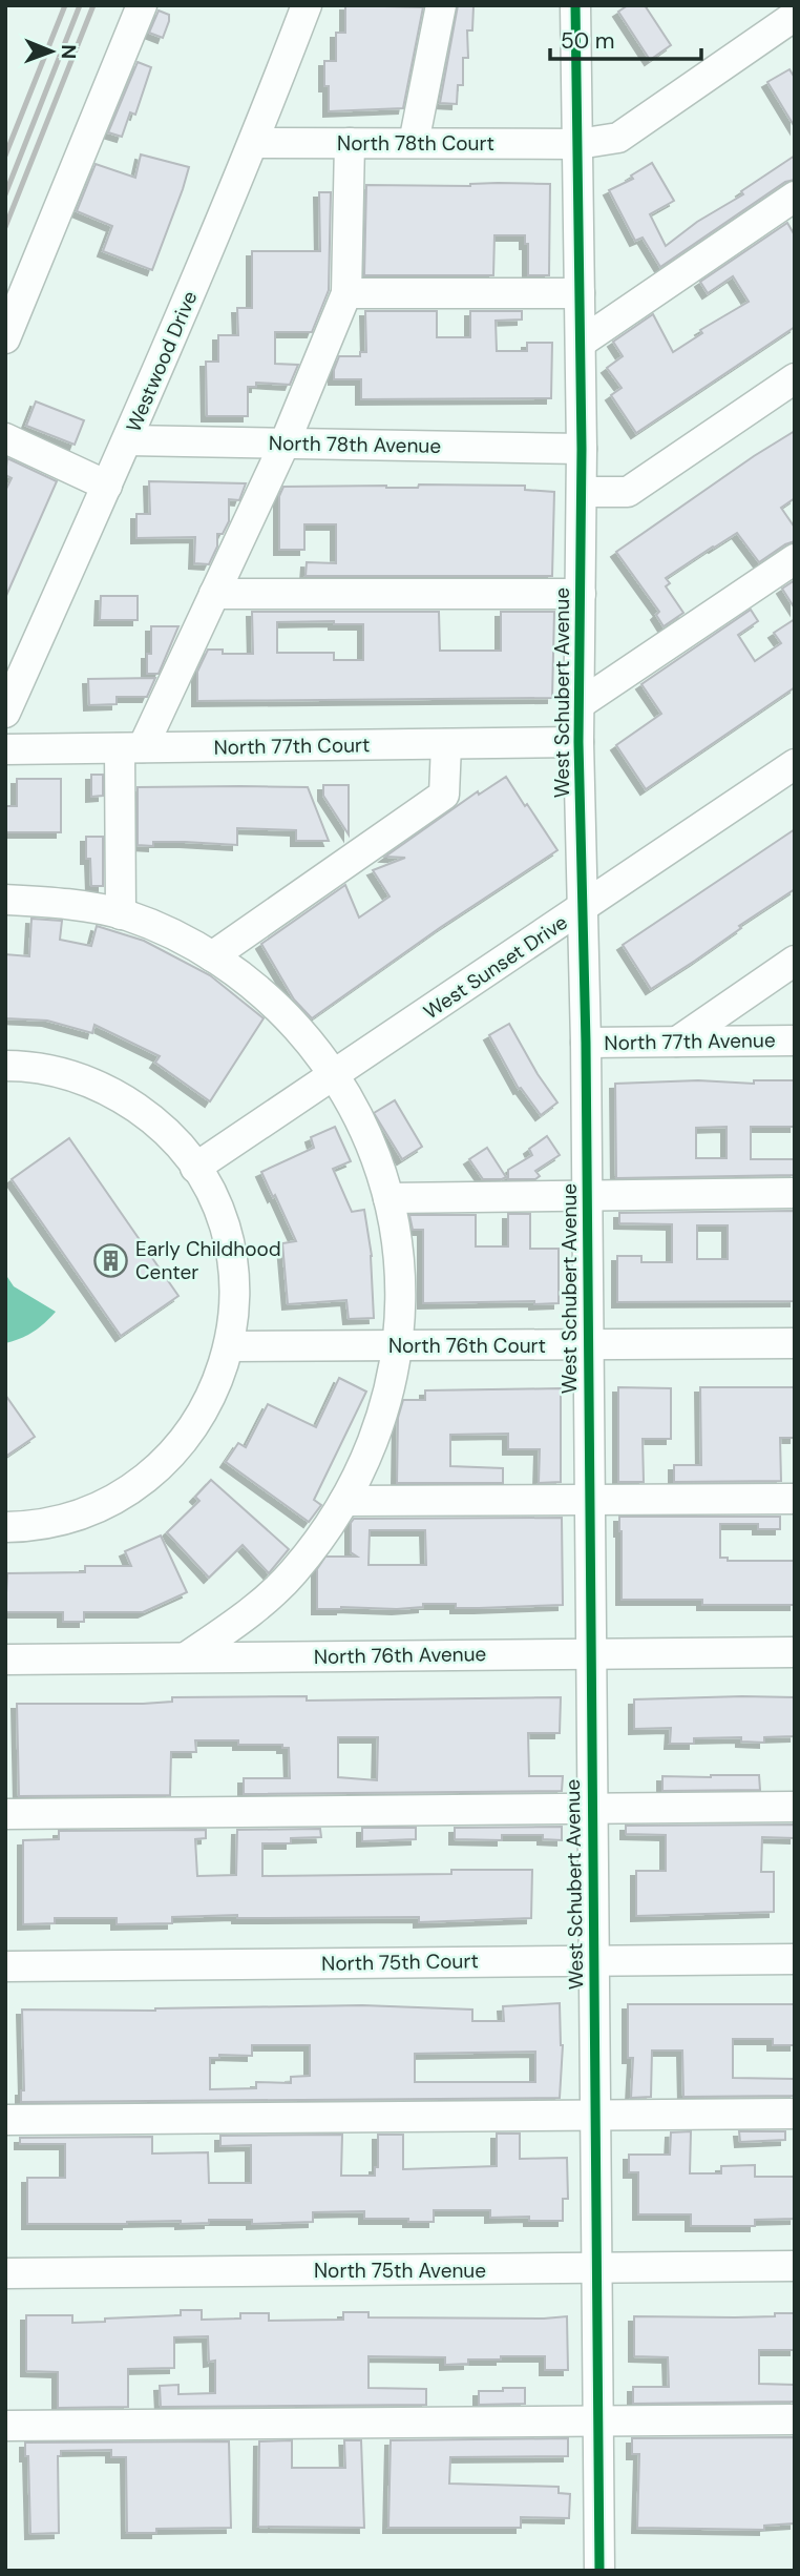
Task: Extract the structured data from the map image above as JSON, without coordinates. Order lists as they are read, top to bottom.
{
  "streets": {
    "street": [
      "North 78th Court",
      "Westwood Drive",
      "North 78th Avenue",
      "West Schubert Avenue",
      "North 77th Court",
      "West Sunset Drive",
      "North 77th Avenue",
      "North 76th Court",
      "North 76th Avenue",
      "North 75th Court",
      "North 75th Avenue"
    ]
  },
  "crossings": [
    ["North 78th Court", "Westwood Drive"],
    ["North 78th Court", "West Schubert Avenue"],
    ["Westwood Drive", "North 78th Avenue"],
    ["North 78th Avenue", "West Schubert Avenue"],
    ["West Schubert Avenue", "North 77th Court"],
    ["West Schubert Avenue", "West Sunset Drive"],
    ["West Schubert Avenue", "North 77th Avenue"],
    ["West Schubert Avenue", "North 76th Court"],
    ["West Schubert Avenue", "North 76th Avenue"],
    ["West Schubert Avenue", "North 75th Court"],
    ["West Schubert Avenue", "North 75th Avenue"]
  ],
  "places": {
    "building": ["Early Childhood Center"]
  },
  "scale_bar": "50 m",
  "north": "right"
}
